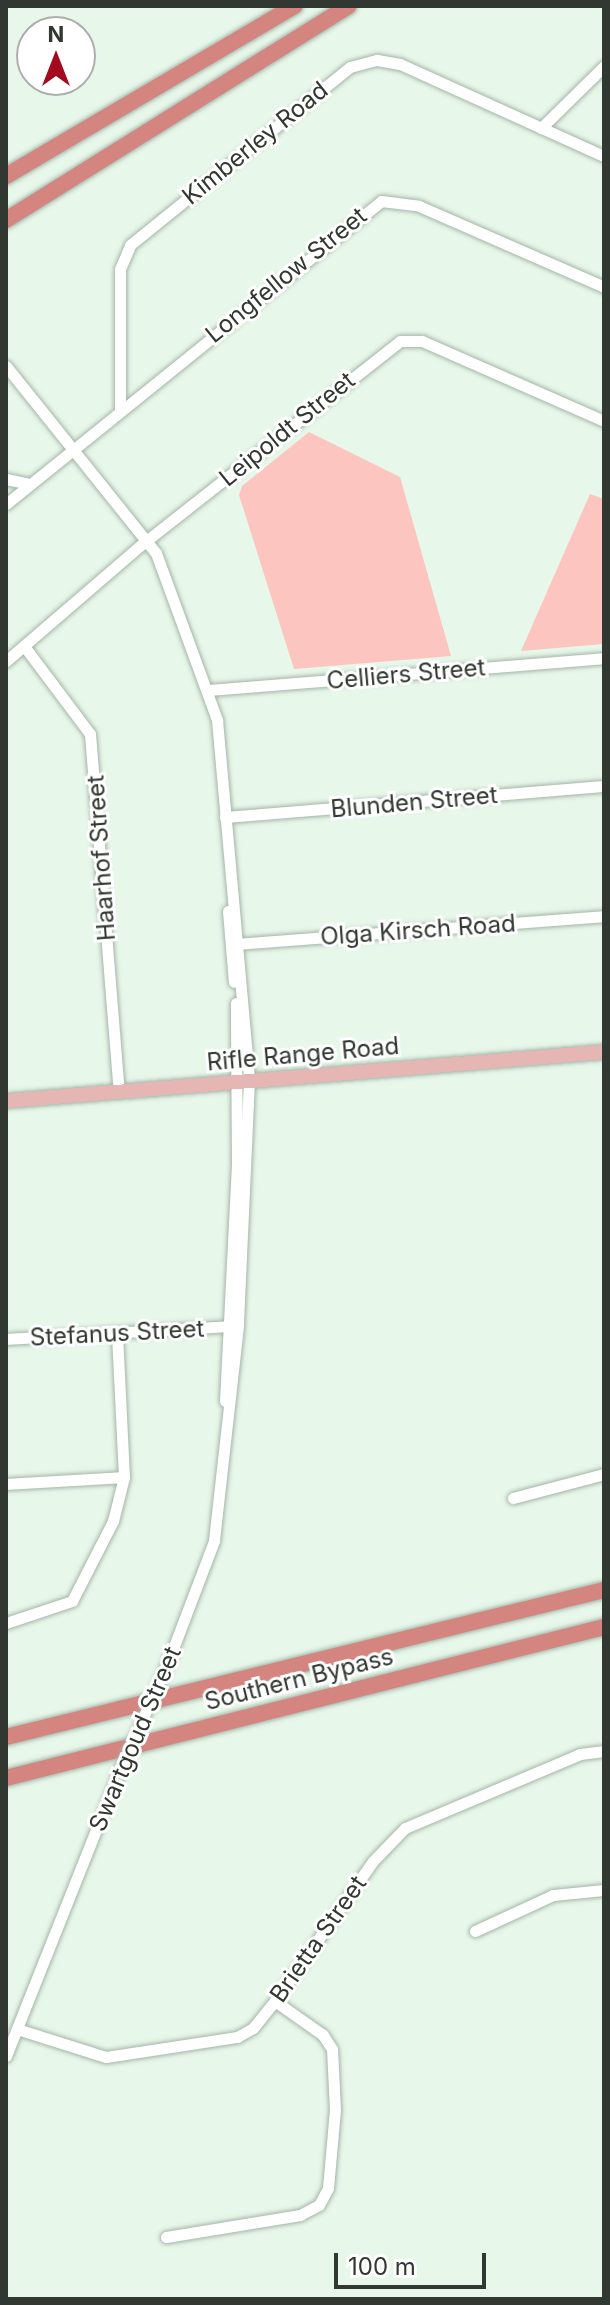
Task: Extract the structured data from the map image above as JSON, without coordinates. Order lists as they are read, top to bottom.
{
  "streets": {
    "highway": ["Southern Bypass"],
    "main road": ["Rifle Range Road"],
    "street": [
      "Kimberley Road",
      "Longfellow Street",
      "Leipoldt Street",
      "Celliers Street",
      "Blunden Street",
      "Haarhof Street",
      "Olga Kirsch Road",
      "Stefanus Street",
      "Swartgoud Street",
      "Brietta Street"
    ]
  },
  "crossings": [
    ["Kimberley Road", "Longfellow Street"],
    ["Longfellow Street", "Swartgoud Street"],
    ["Leipoldt Street", "Haarhof Street"],
    ["Leipoldt Street", "Swartgoud Street"],
    ["Celliers Street", "Swartgoud Street"],
    ["Blunden Street", "Swartgoud Street"],
    ["Haarhof Street", "Rifle Range Road"],
    ["Olga Kirsch Road", "Swartgoud Street"],
    ["Rifle Range Road", "Swartgoud Street"],
    ["Stefanus Street", "Swartgoud Street"],
    ["Swartgoud Street", "Brietta Street"]
  ],
  "scale_bar": "100 m",
  "north": "top"
}
